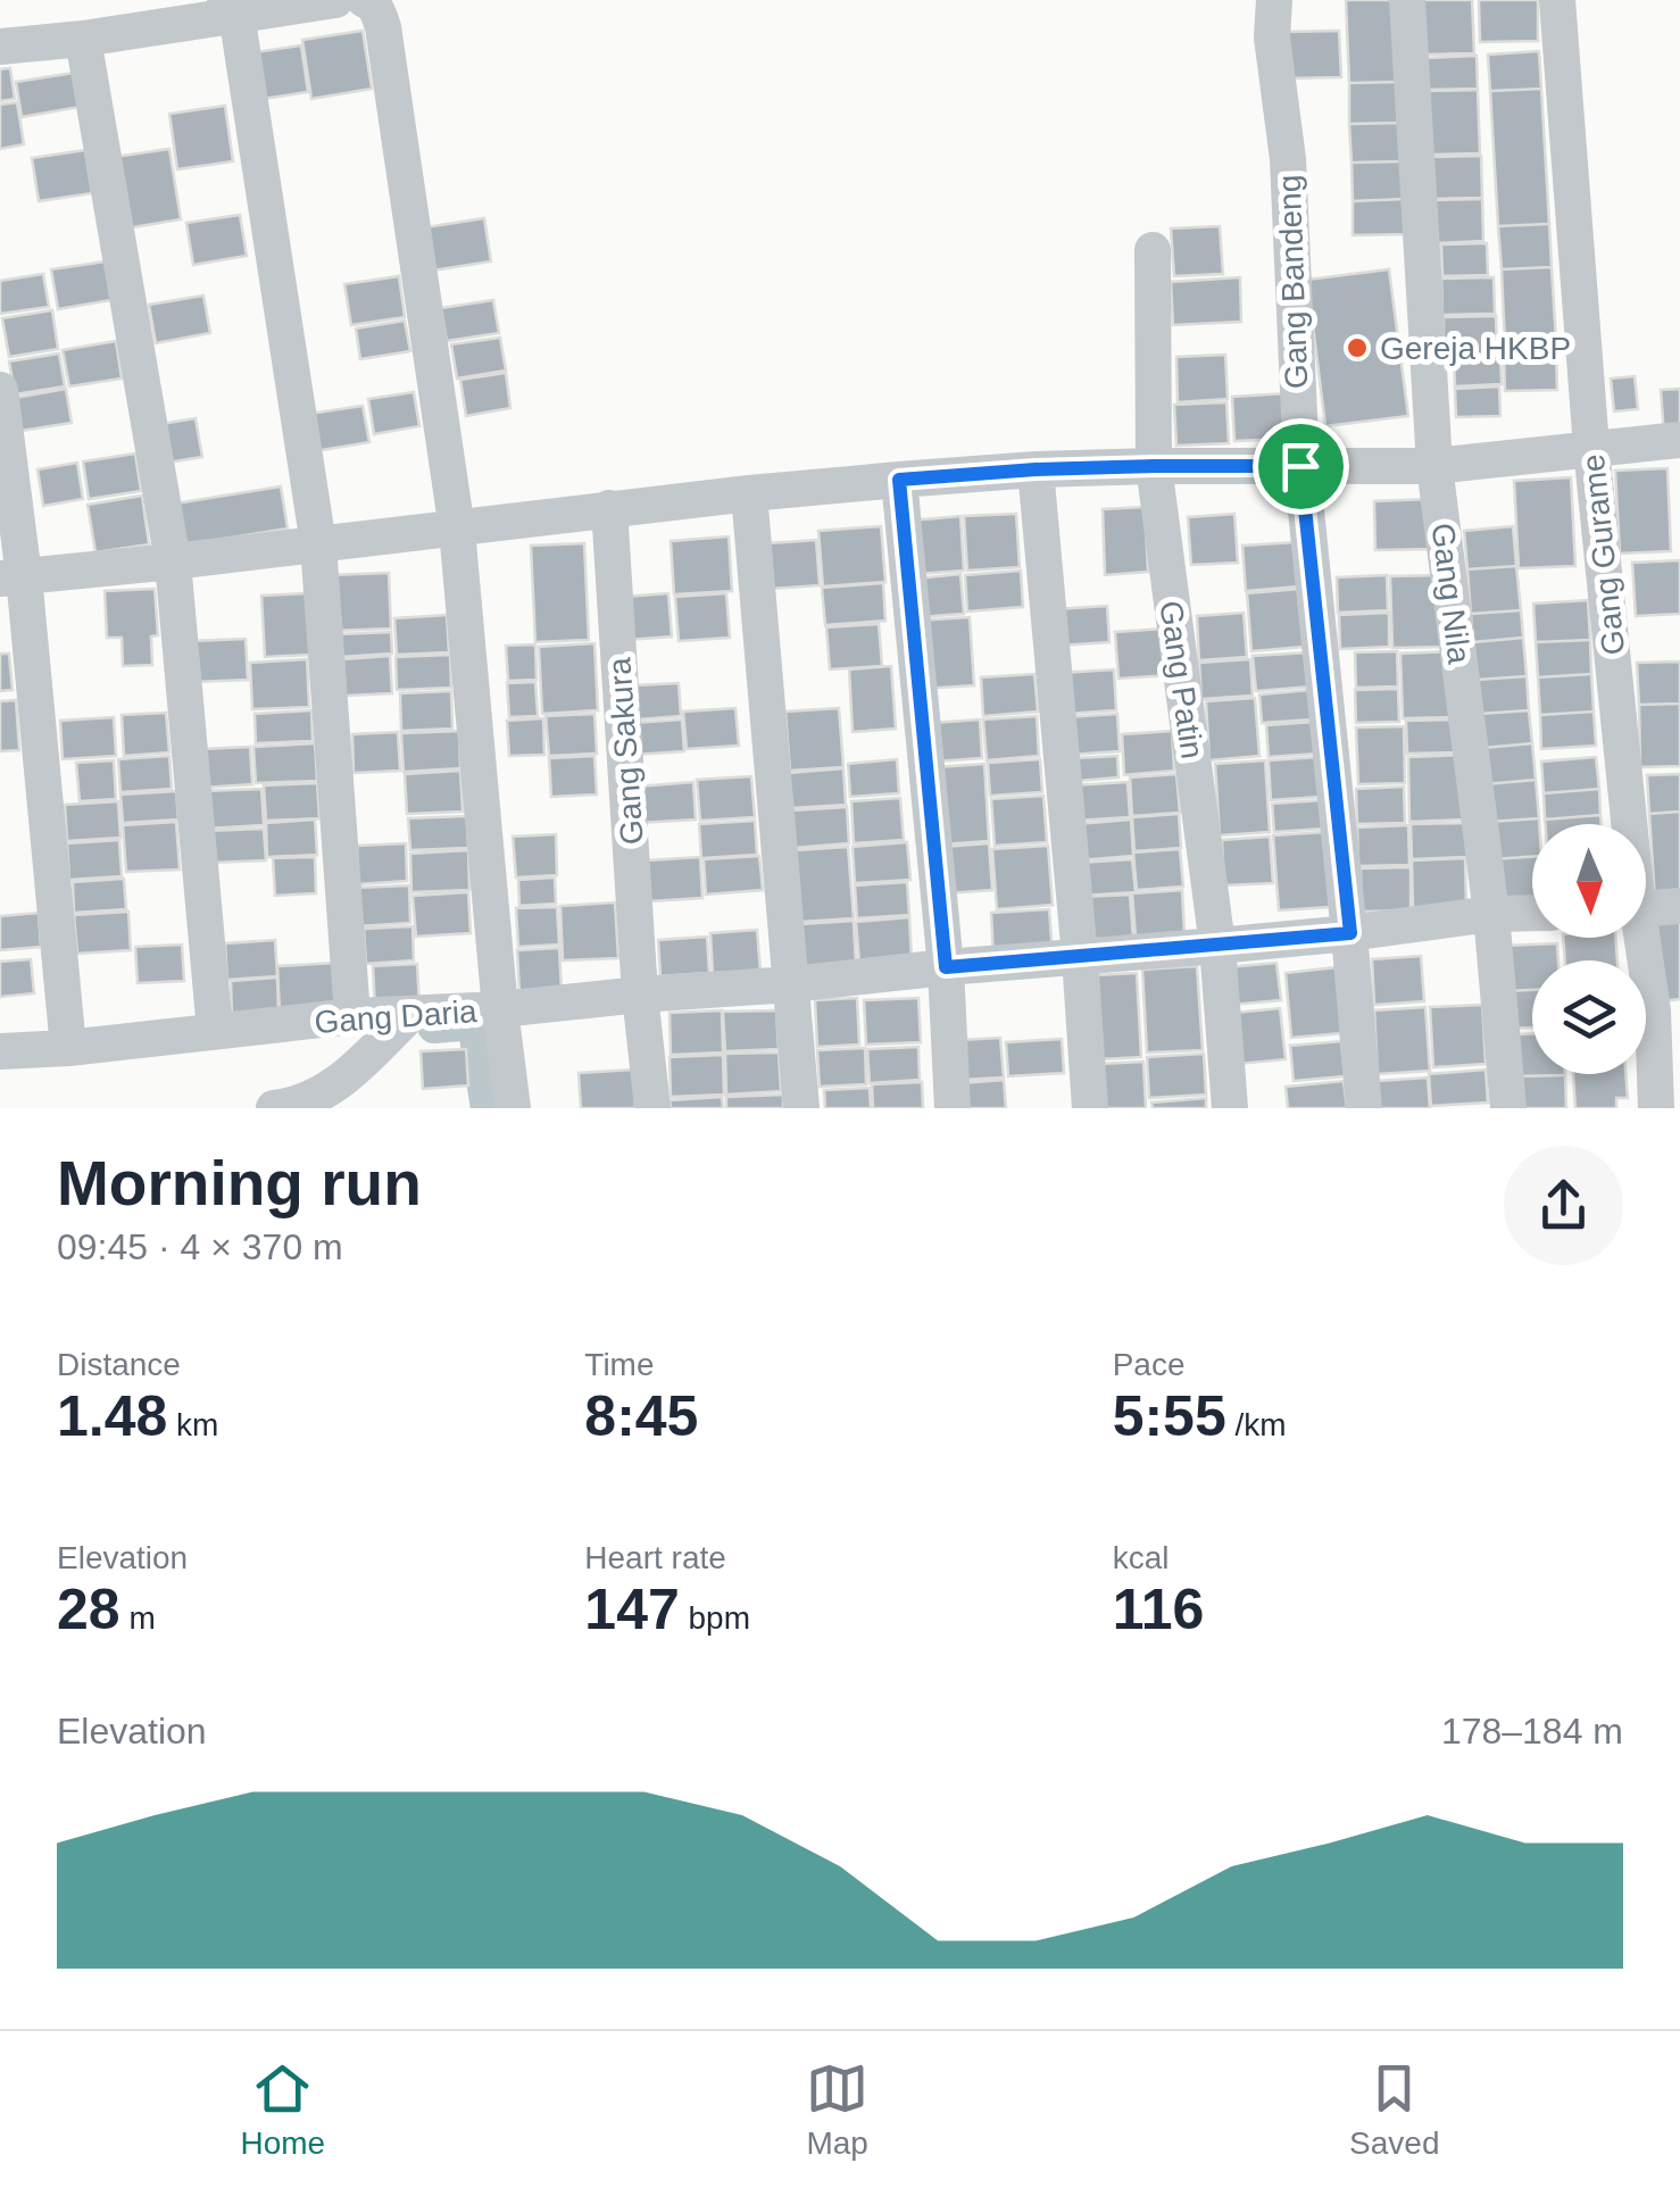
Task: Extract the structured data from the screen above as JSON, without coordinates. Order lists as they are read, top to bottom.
{
  "streets": {
    "street": [
      "Gang Bandeng",
      "Gang Gurame",
      "Gang Nila",
      "Gang Patin",
      "Gang Sakura",
      "Gang Daria"
    ]
  },
  "crossings": [
    ["Gang Bandeng", "Gang Daria"],
    ["Gang Nila", "Gang Daria"],
    ["Gang Patin", "Gang Daria"],
    ["Gang Sakura", "Gang Daria"]
  ],
  "places": ["Gereja HKBP"],
  "north": "bottom",
  "page": {
    "heading": ["Morning run", "09:45 · 4 × 370 m"],
    "stats": [
      ["Distance", "1.48 km"],
      ["Time", "8:45"],
      ["Pace", "5:55 /km"],
      ["Elevation", "28 m"],
      ["Heart rate", "147 bpm"],
      ["kcal", "116"]
    ],
    "chart": ["Elevation", "178–184 m"],
    "tabs": ["Home", "Map", "Saved"]
  }
}
